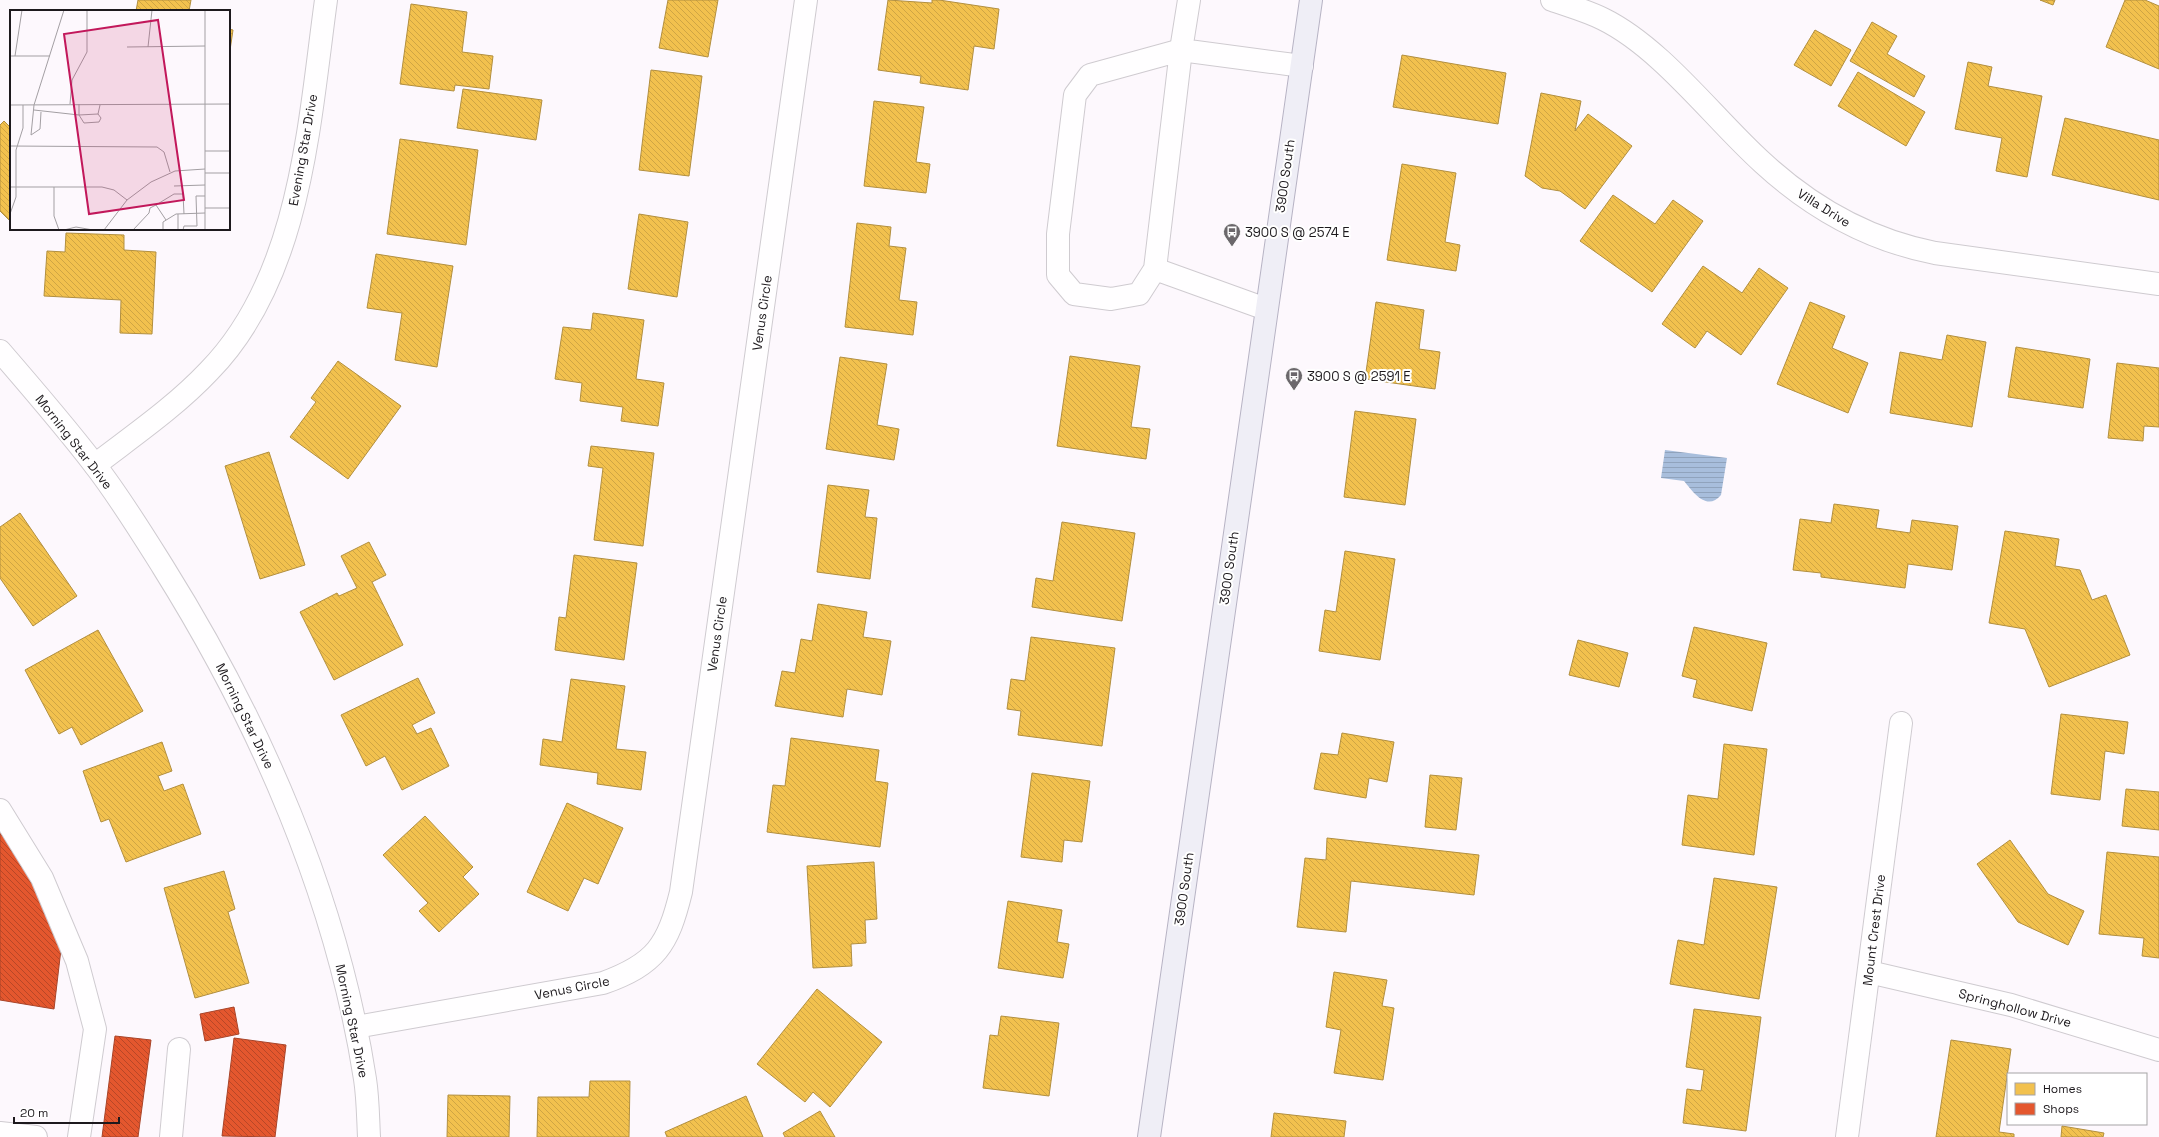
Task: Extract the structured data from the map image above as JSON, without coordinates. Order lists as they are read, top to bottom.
{
  "streets": {
    "main road": ["3900 South"],
    "street": [
      "Evening Star Drive",
      "Villa Drive",
      "Venus Circle",
      "Morning Star Drive",
      "Mount Crest Drive",
      "Springhollow Drive"
    ]
  },
  "crossings": [
    ["Evening Star Drive", "Morning Star Drive"],
    ["Venus Circle", "Morning Star Drive"],
    ["Mount Crest Drive", "Springhollow Drive"]
  ],
  "places": {
    "bus stop": ["3900 S @ 2574 E", "3900 S @ 2591 E"]
  },
  "legend": ["Homes", "Shops"],
  "scale_bar": "20 m"
}
